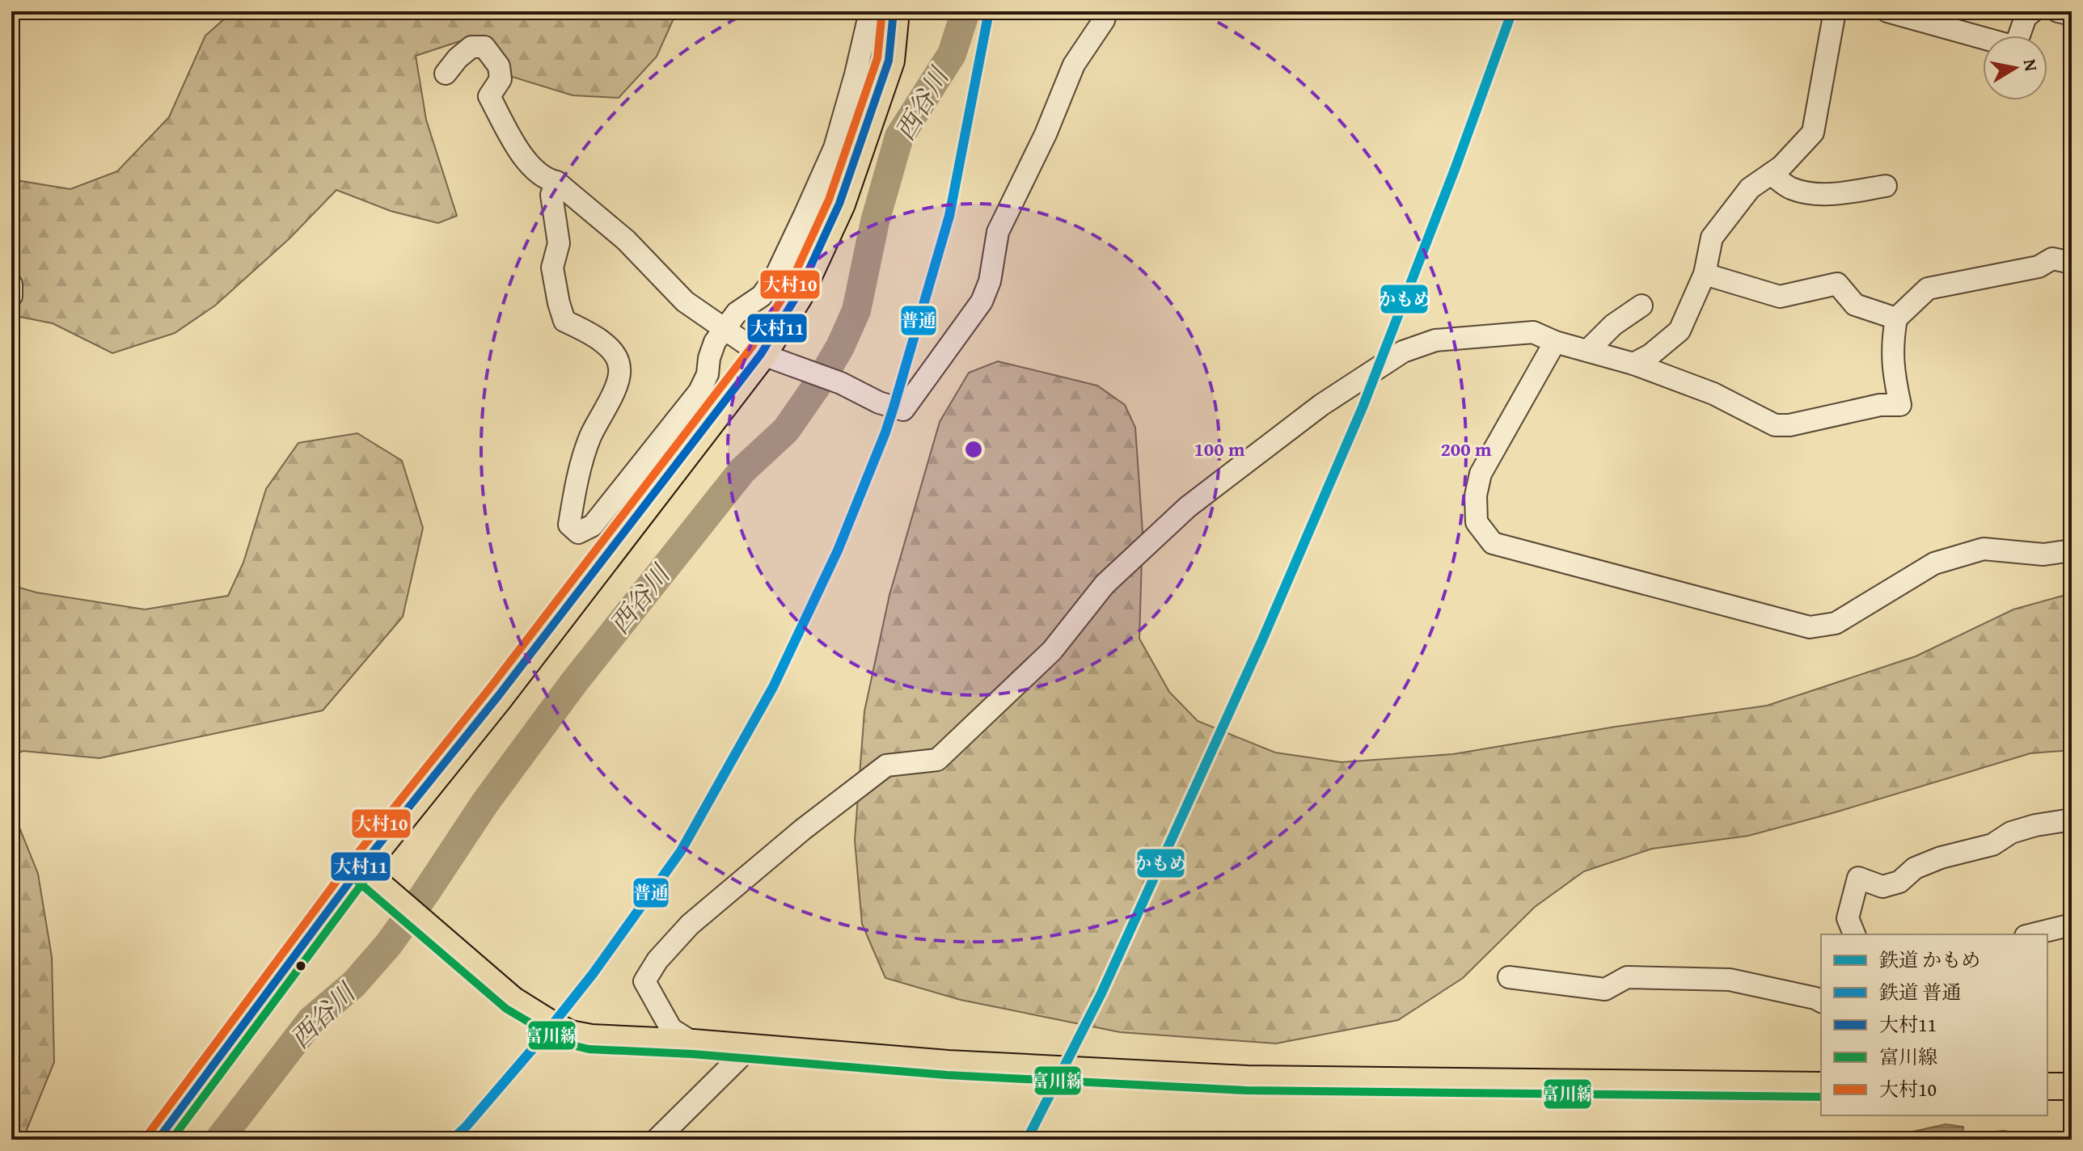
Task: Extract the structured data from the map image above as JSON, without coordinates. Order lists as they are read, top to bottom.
{
  "water": ["西谷川"],
  "lines": [
    "rail line かもめ",
    "rail line 普通",
    "transit line 大村11",
    "transit line 大村10",
    "transit line 富川線"
  ],
  "legend": [
    "鉄道 かもめ",
    "鉄道 普通",
    "大村11",
    "富川線",
    "大村10"
  ],
  "north": "right",
  "rings": ["100 m", "200 m"]
}
